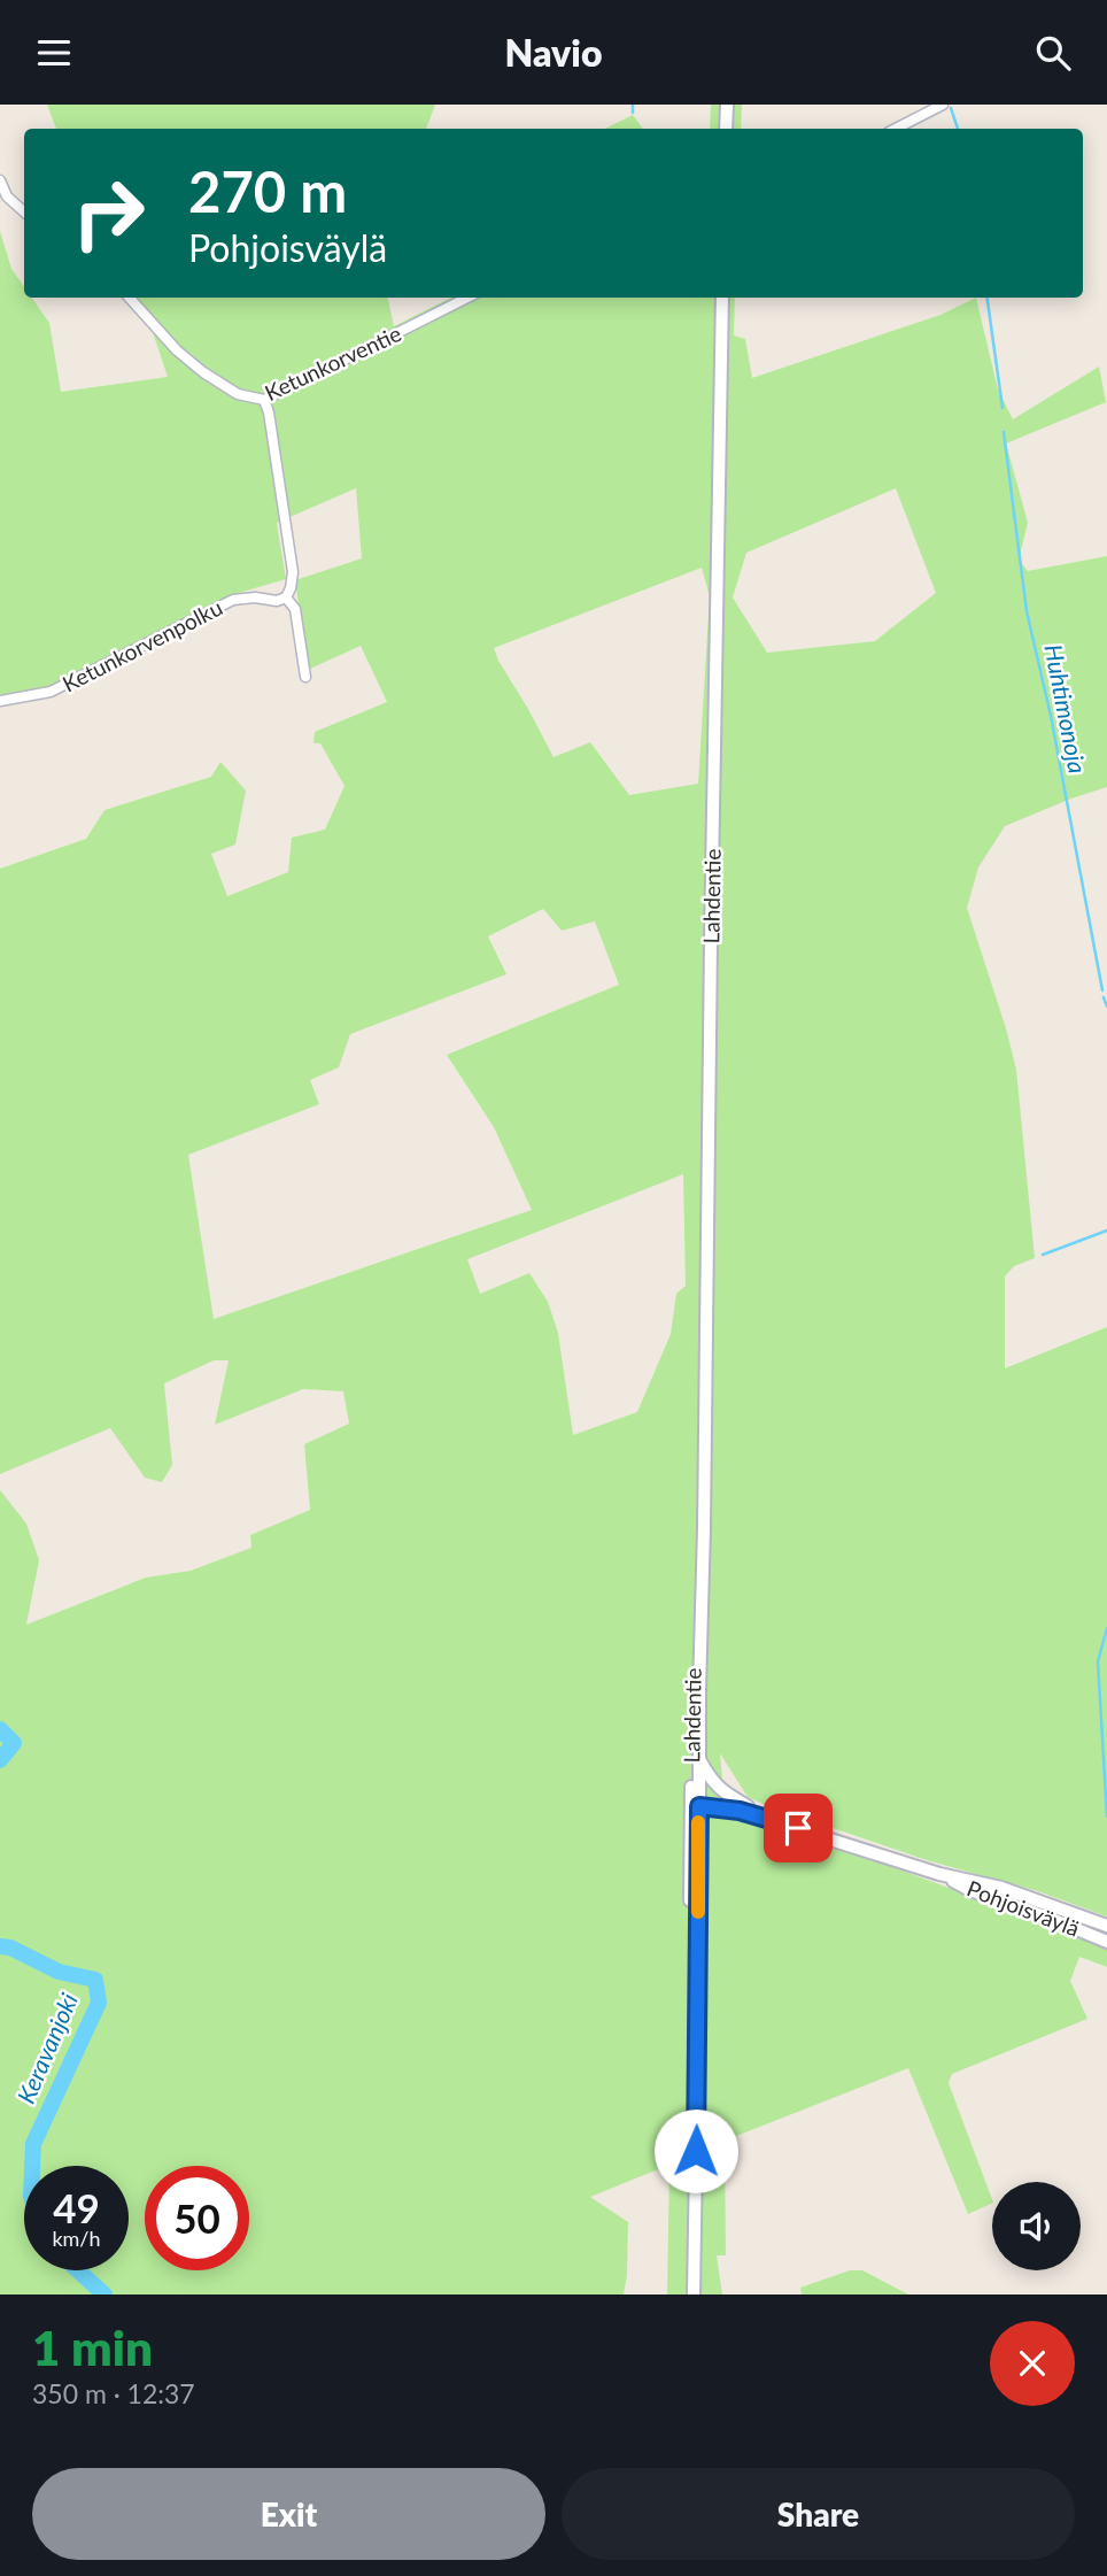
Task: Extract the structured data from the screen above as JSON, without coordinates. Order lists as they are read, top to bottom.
{
  "streets": {
    "main road": ["Lahdentie", "Pohjoisväylä"],
    "street": ["Ketunkorventie", "Ketunkorvenpolku"]
  },
  "crossings": [
    ["Lahdentie", "Pohjoisväylä"]
  ],
  "water": ["Huhtimonoja", "Keravanjoki"],
  "page": {
    "header": "Navio",
    "turn": ["270 m", "Pohjoisväylä"],
    "speed": "49 km/h",
    "limit": "50",
    "heading": ["1 min", "350 m · 12:37"],
    "buttons": ["Exit", "Share"]
  }
}
